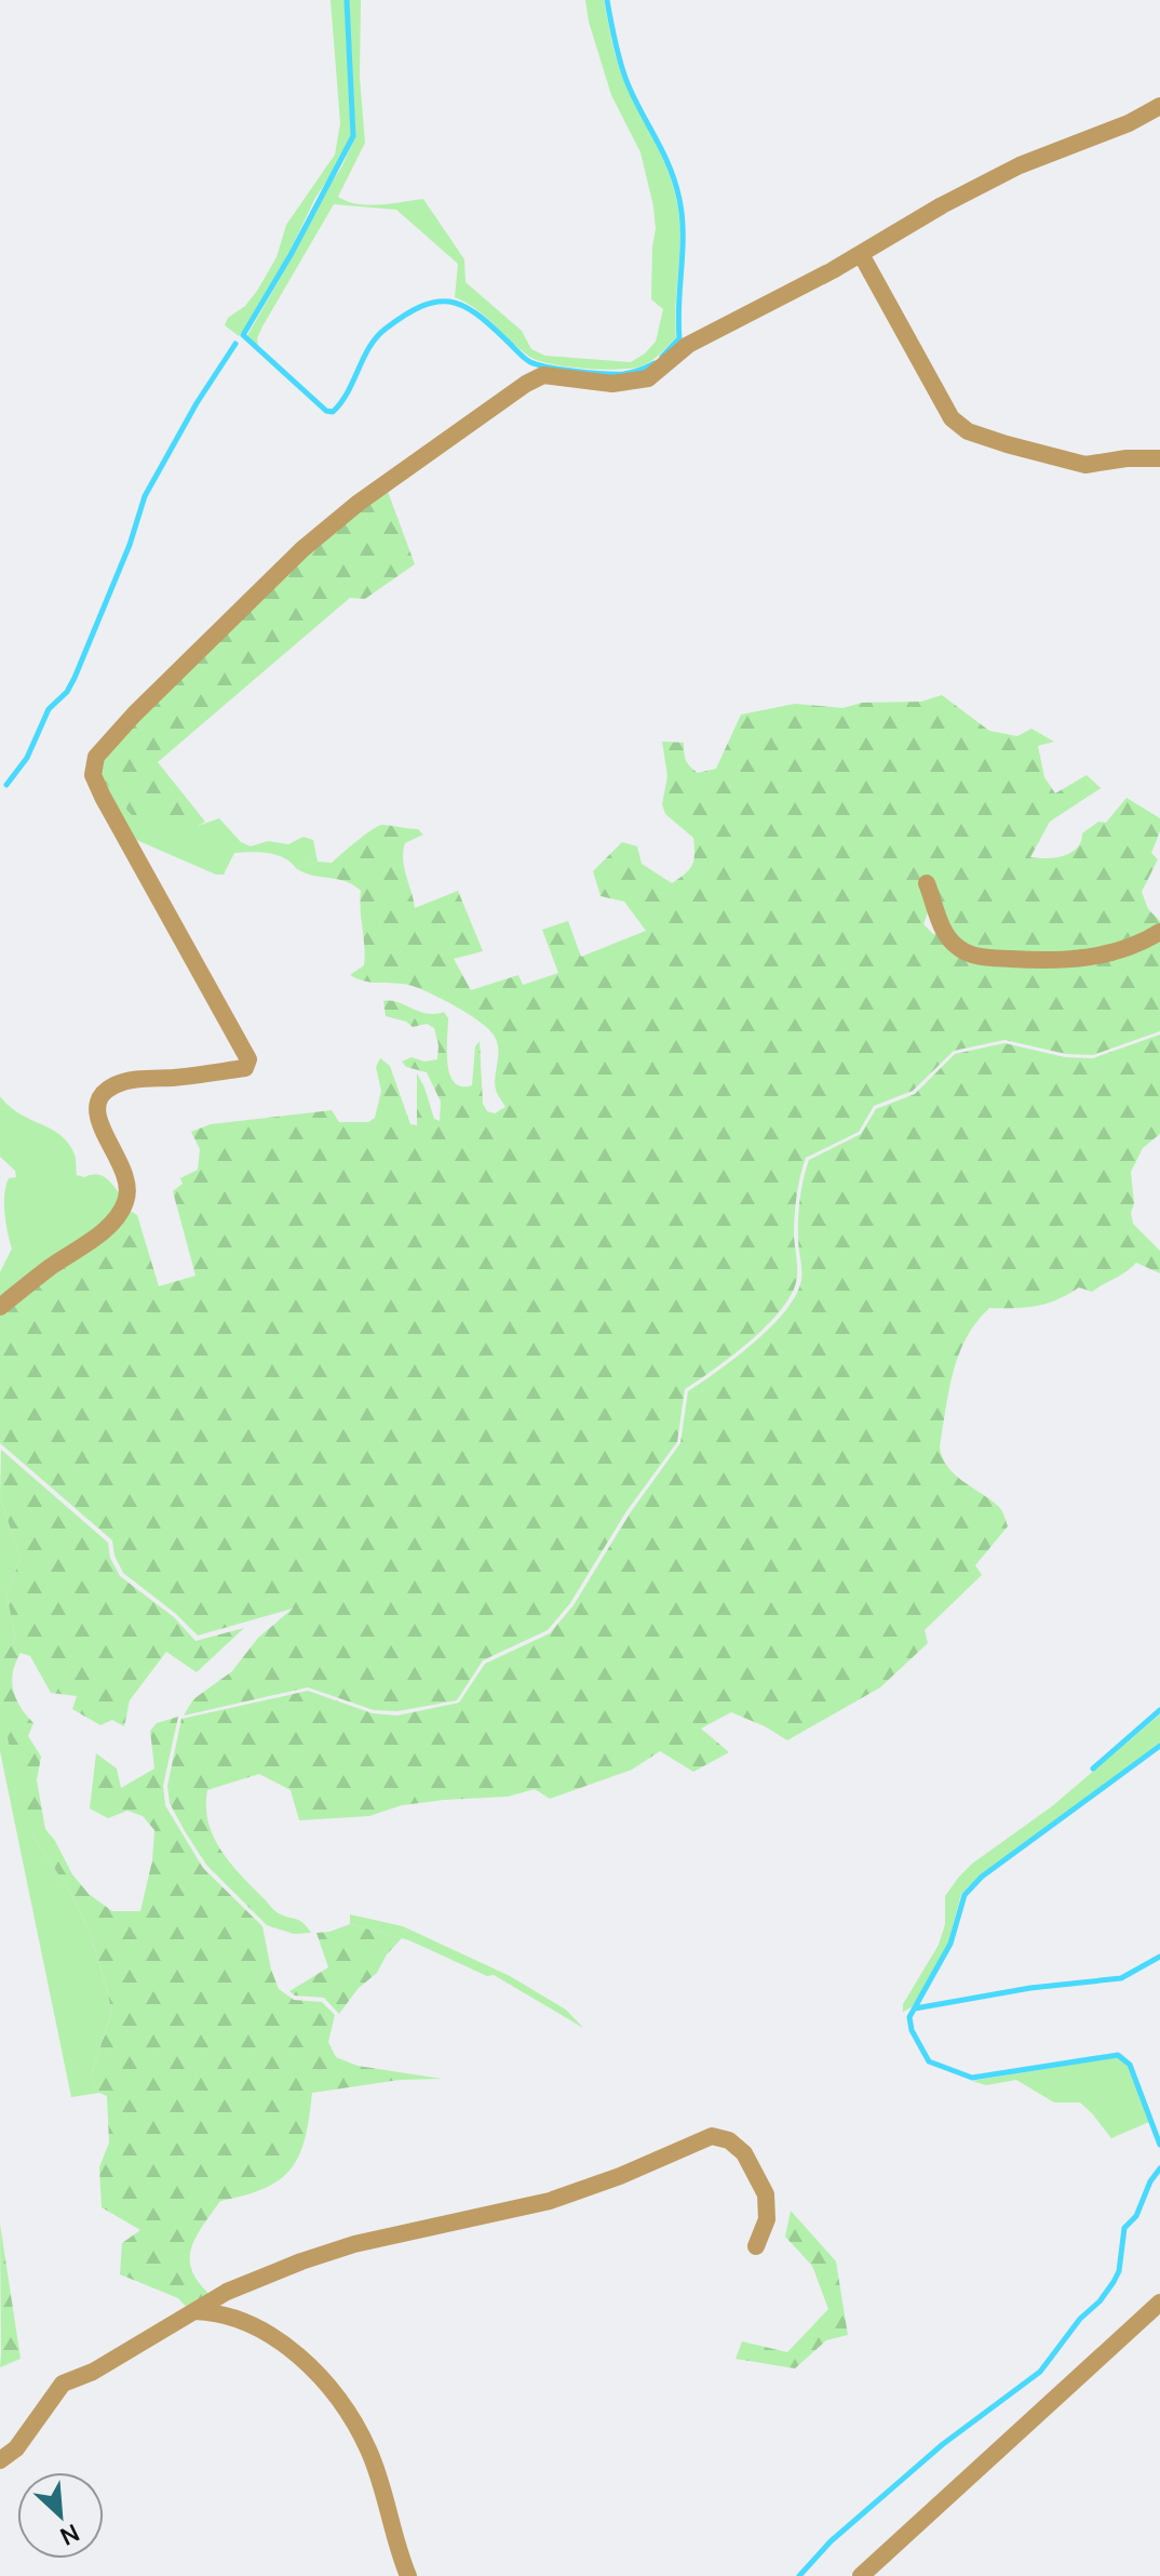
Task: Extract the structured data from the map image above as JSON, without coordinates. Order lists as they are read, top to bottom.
{
  "north": "bottom right"
}
